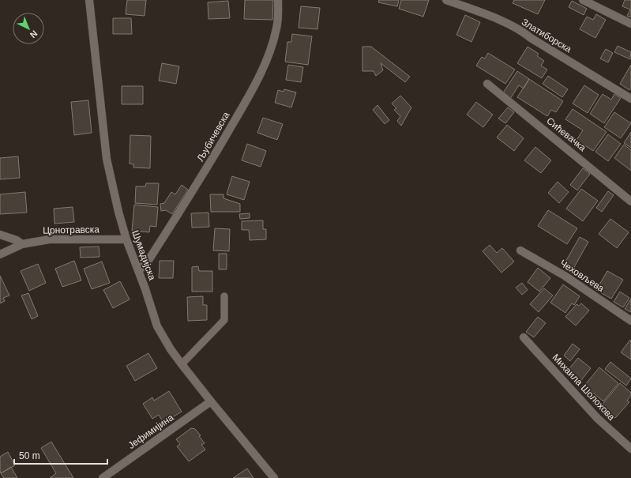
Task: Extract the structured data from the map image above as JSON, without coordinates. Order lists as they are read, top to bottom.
{
  "streets": {
    "street": [
      "Златиборска",
      "Сићевачка",
      "Љубичевска",
      "Црнотравска",
      "Шумадијска",
      "Чеховљева",
      "Михаила Шолохова",
      "Јефимијина"
    ]
  },
  "crossings": [
    ["Љубичевска", "Шумадијска"],
    ["Црнотравска", "Шумадијска"],
    ["Шумадијска", "Јефимијина"]
  ],
  "scale_bar": "50 m",
  "north": "bottom right"
}
